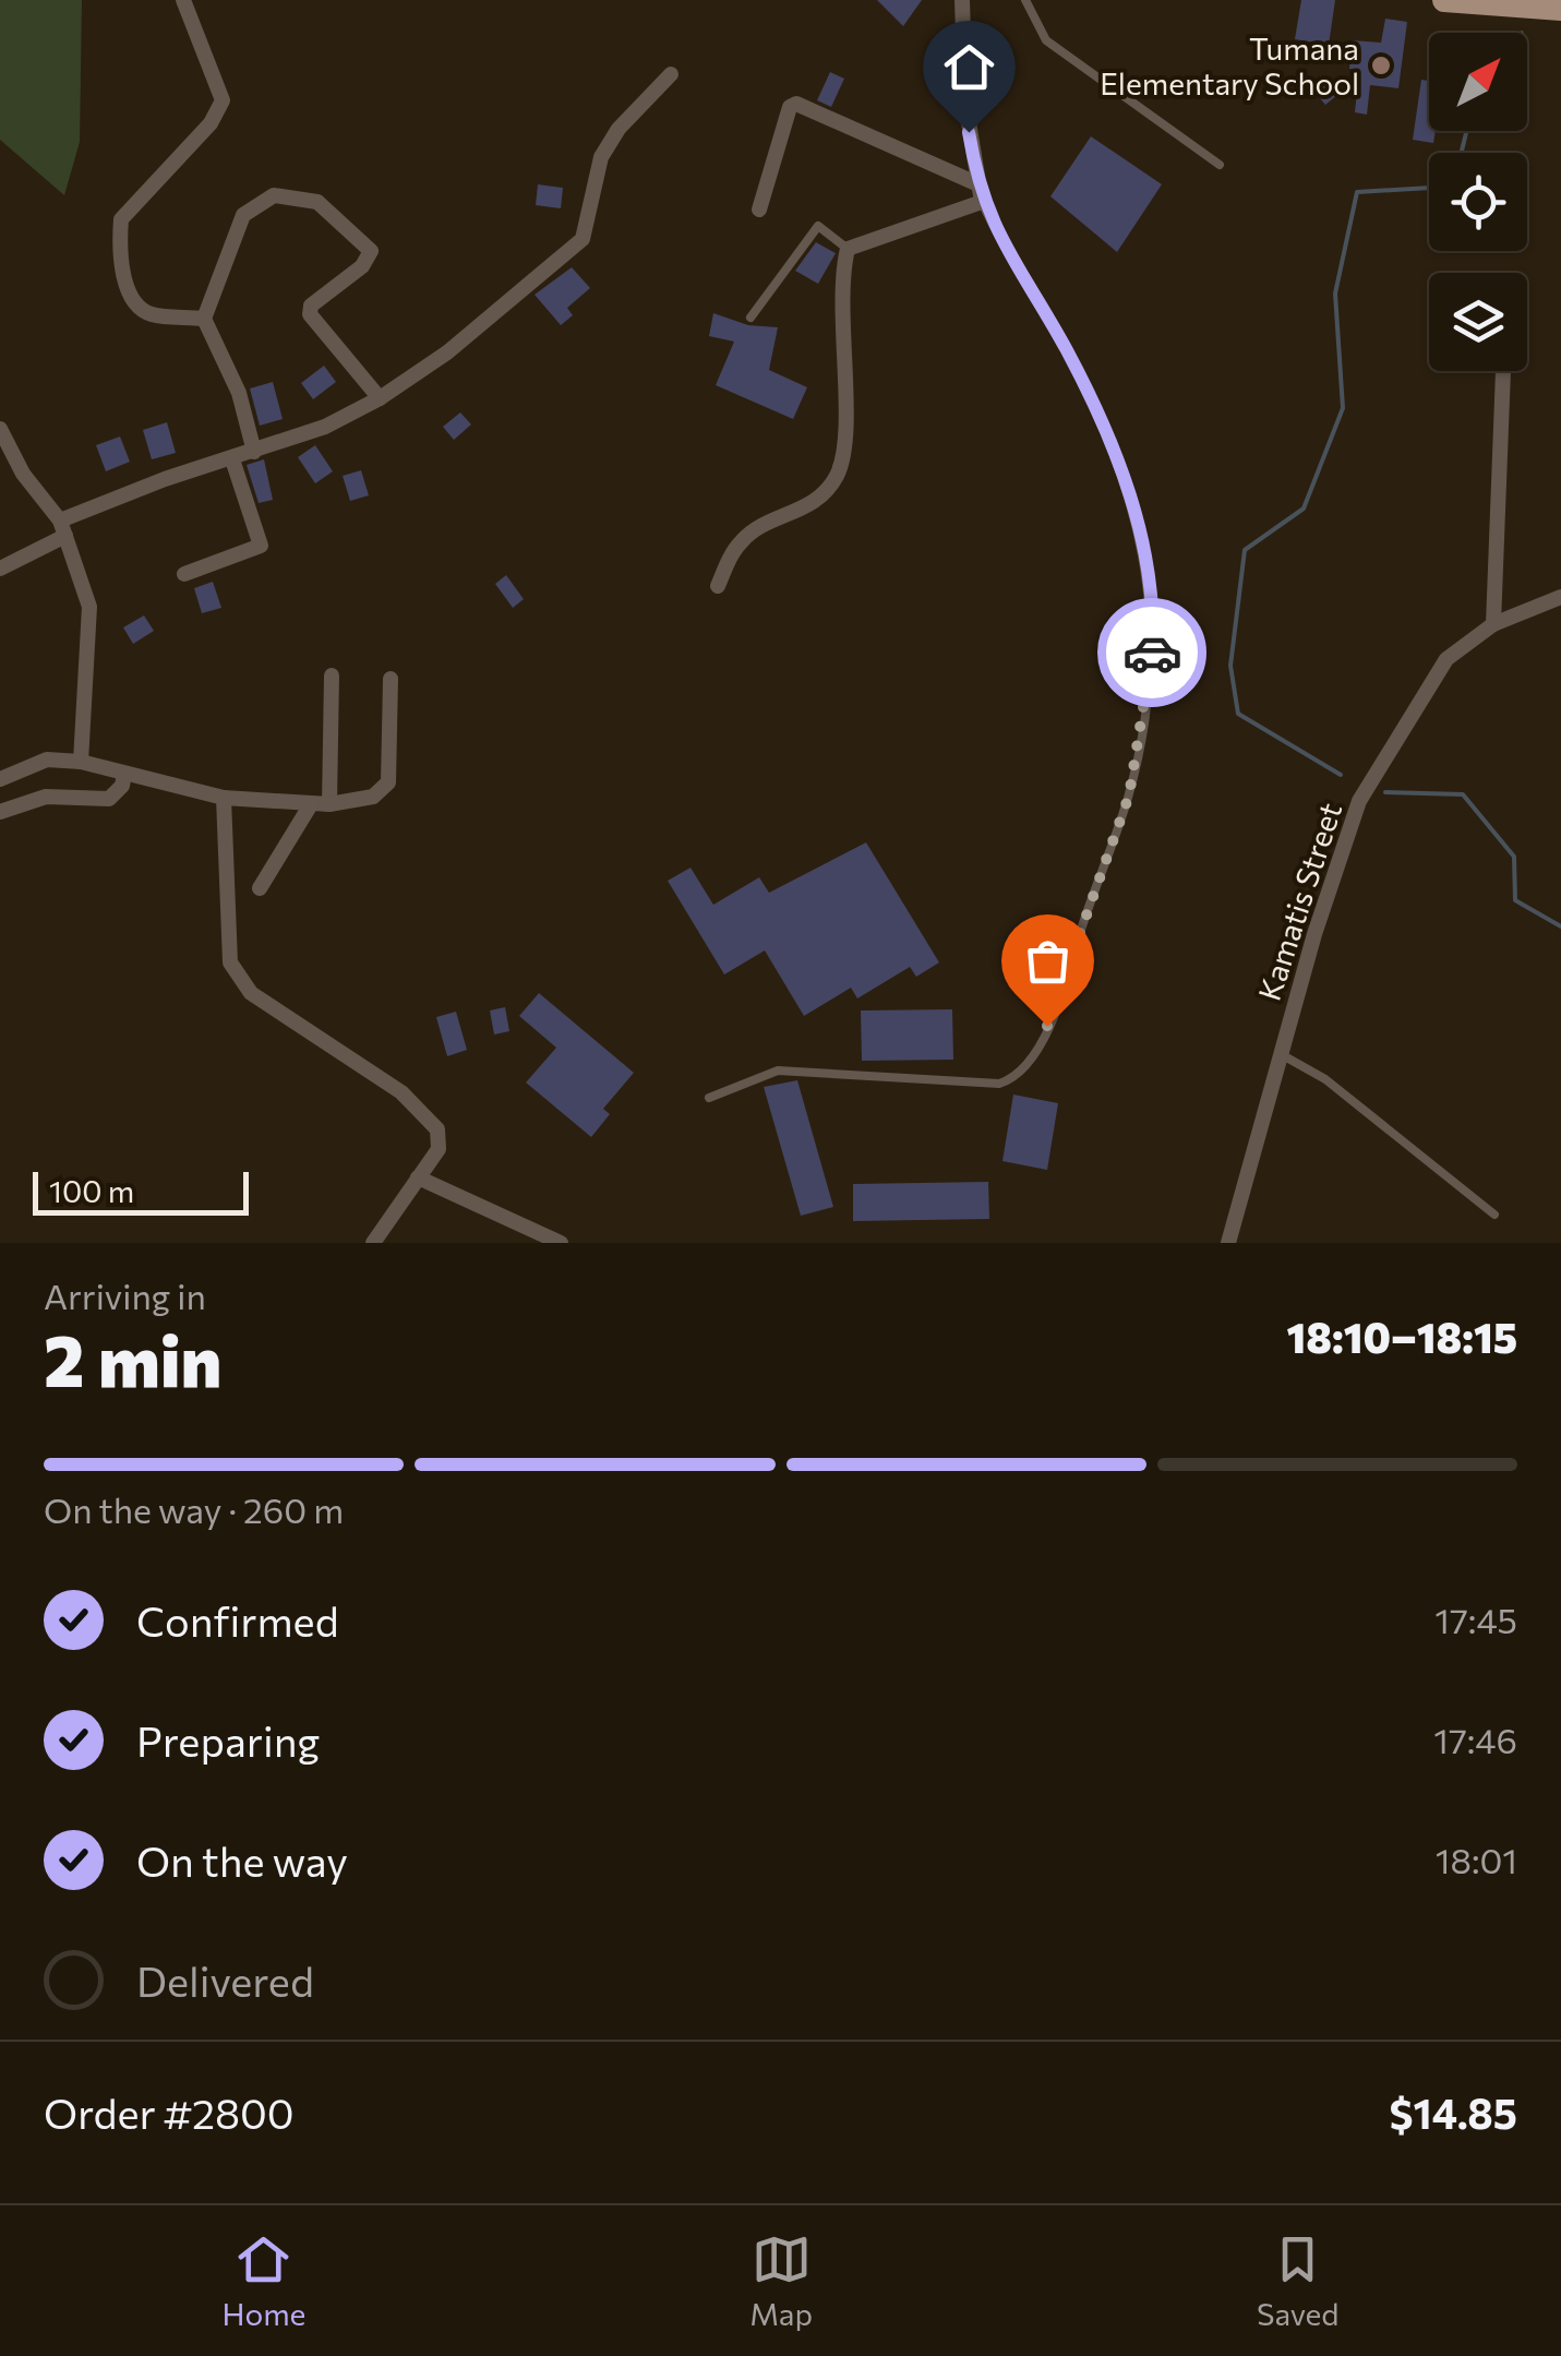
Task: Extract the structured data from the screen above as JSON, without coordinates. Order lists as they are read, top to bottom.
{
  "streets": {
    "street": ["Kamatis Street"]
  },
  "places": ["Tumana Elementary School"],
  "scale_bar": "100 m",
  "north": "top right",
  "page": {
    "scale": "100 m",
    "heading": ["2 min", "Arriving in", "18:10–18:15"],
    "panel": ["Order #2800", "$14.85"],
    "bar": "On the way · 260 m",
    "list": [
      ["Confirmed", "17:45"],
      ["Preparing", "17:46"],
      ["On the way", "18:01"],
      "Delivered"
    ],
    "tabs": ["Home", "Map", "Saved"]
  }
}
